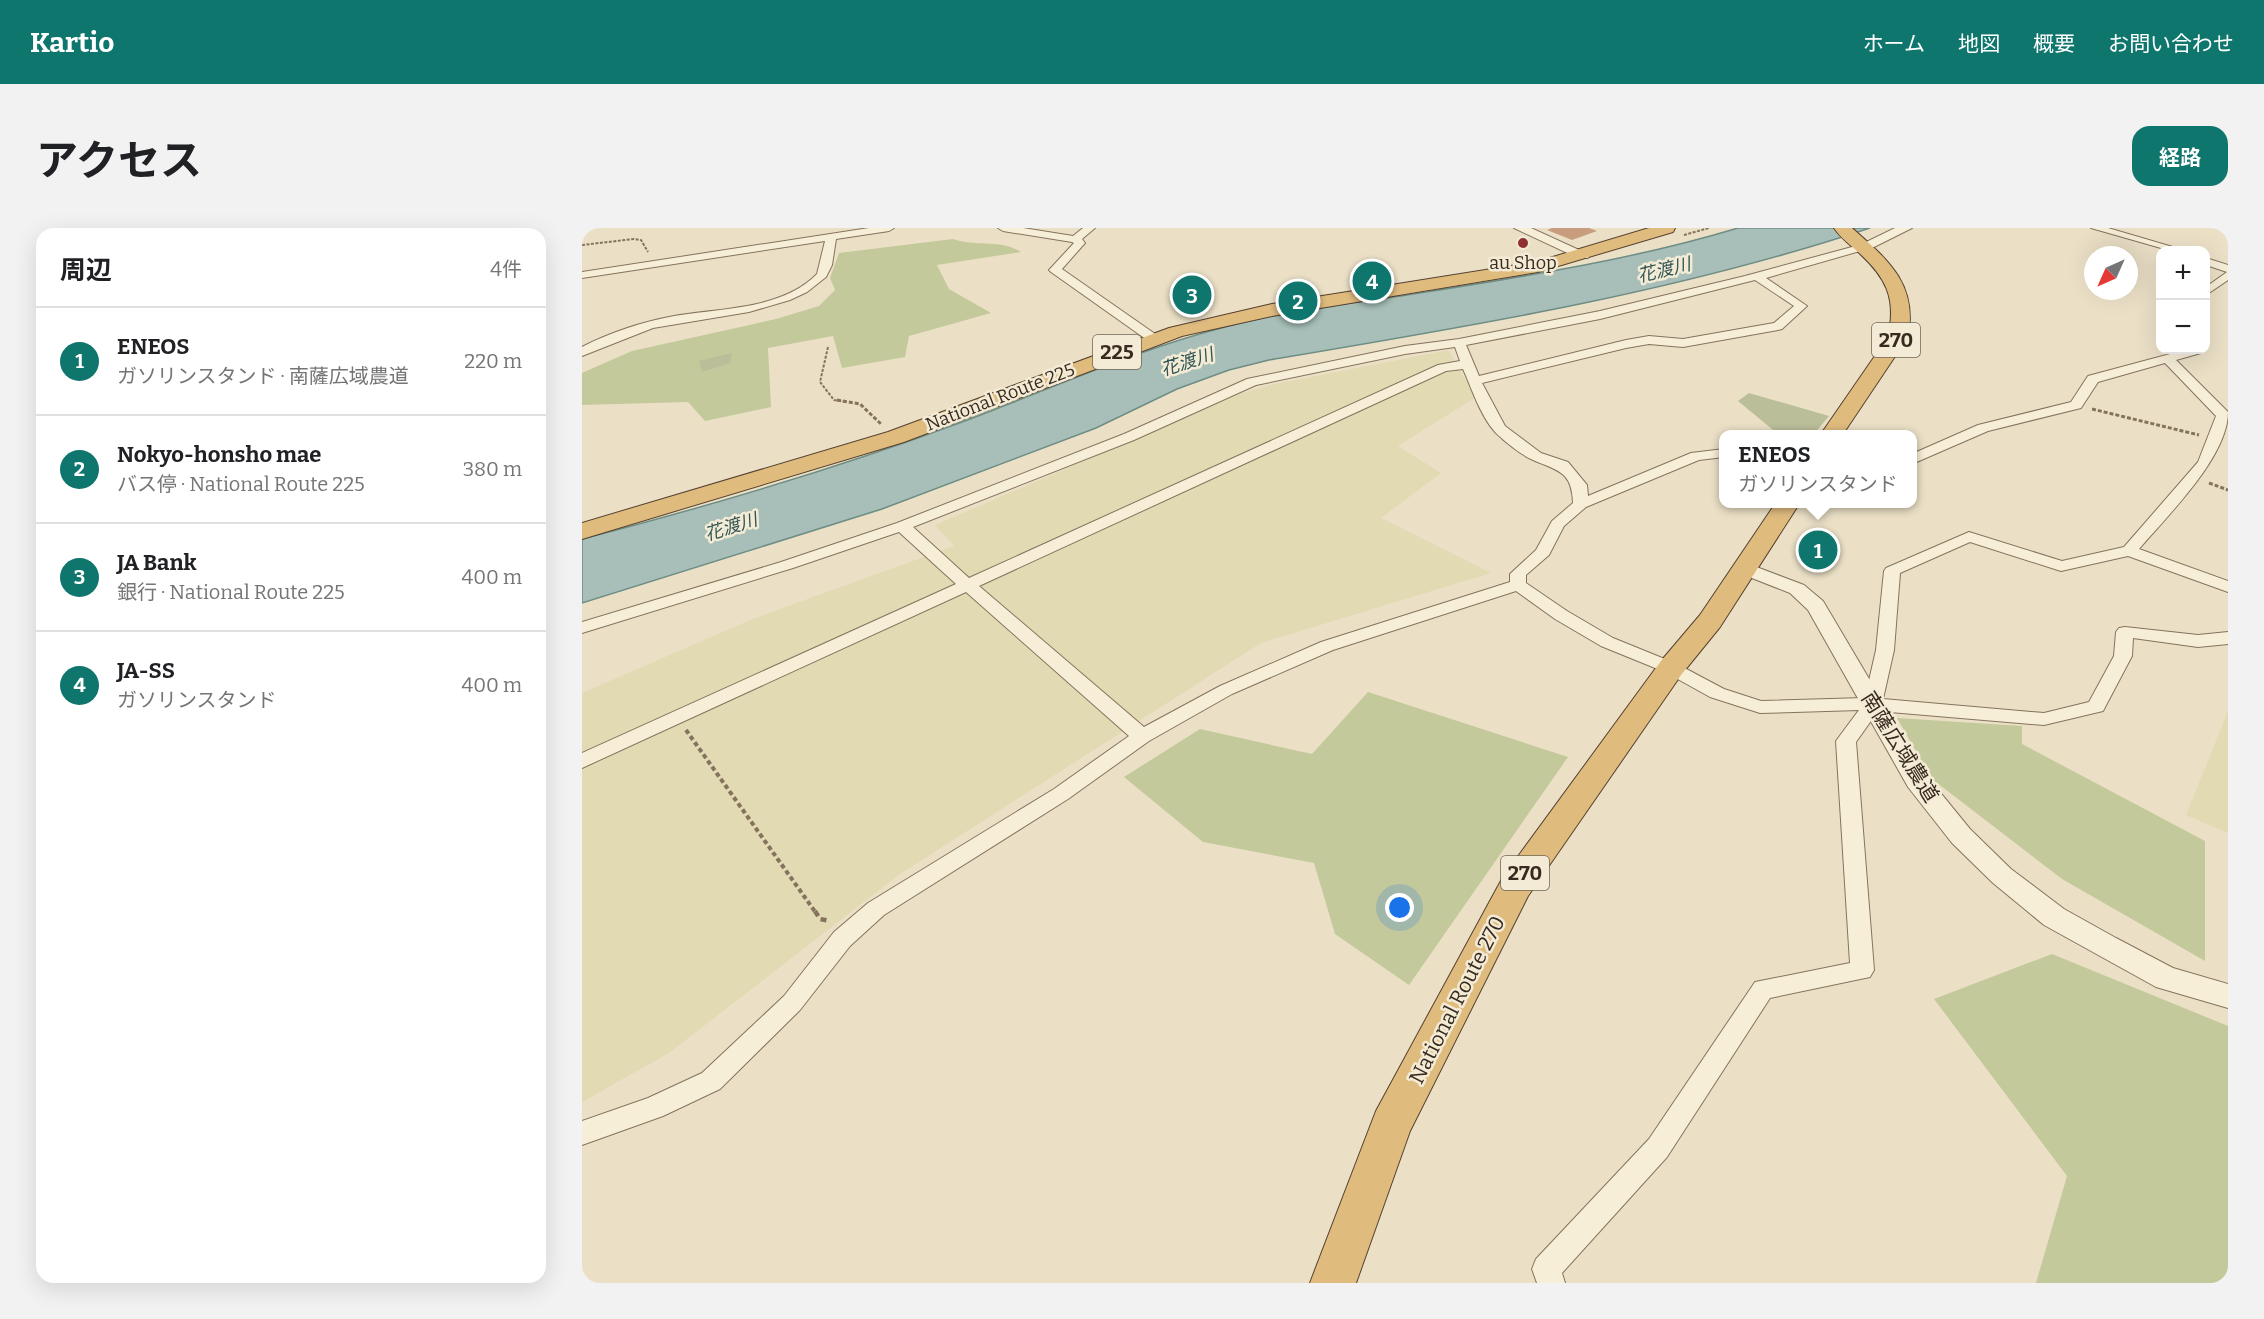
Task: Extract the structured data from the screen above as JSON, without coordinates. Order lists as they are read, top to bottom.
{
  "streets": {
    "highway": [
      "270",
      "225",
      "National Route 225",
      "National Route 270"
    ],
    "street": ["南薩広域農道"]
  },
  "crossings": [
    ["南薩広域農道", "National Route 270"]
  ],
  "water": ["花渡川"],
  "places": ["au Shop"],
  "north": "bottom left",
  "page": {
    "header": "Kartio",
    "nav": [
      "ホーム",
      "地図",
      "概要",
      "お問い合わせ"
    ],
    "title": "アクセス",
    "buttons": "経路",
    "heading": ["周辺", "4件"],
    "map_buttons": ["+", "−"],
    "pins": [
      "4",
      "3",
      "2",
      "1"
    ],
    "list": [
      {
        "mark": "1",
        "name": "ENEOS",
        "note": "ガソリンスタンド · 南薩広域農道",
        "value": "220 m"
      },
      {
        "mark": "2",
        "name": "Nokyo-honsho mae",
        "note": "バス停 · National Route 225",
        "value": "380 m"
      },
      {
        "mark": "3",
        "name": "JA Bank",
        "note": "銀行 · National Route 225",
        "value": "400 m"
      },
      {
        "mark": "4",
        "name": "JA-SS",
        "note": "ガソリンスタンド",
        "value": "400 m"
      }
    ],
    "popup": ["ENEOS", "ガソリンスタンド"]
  }
}
